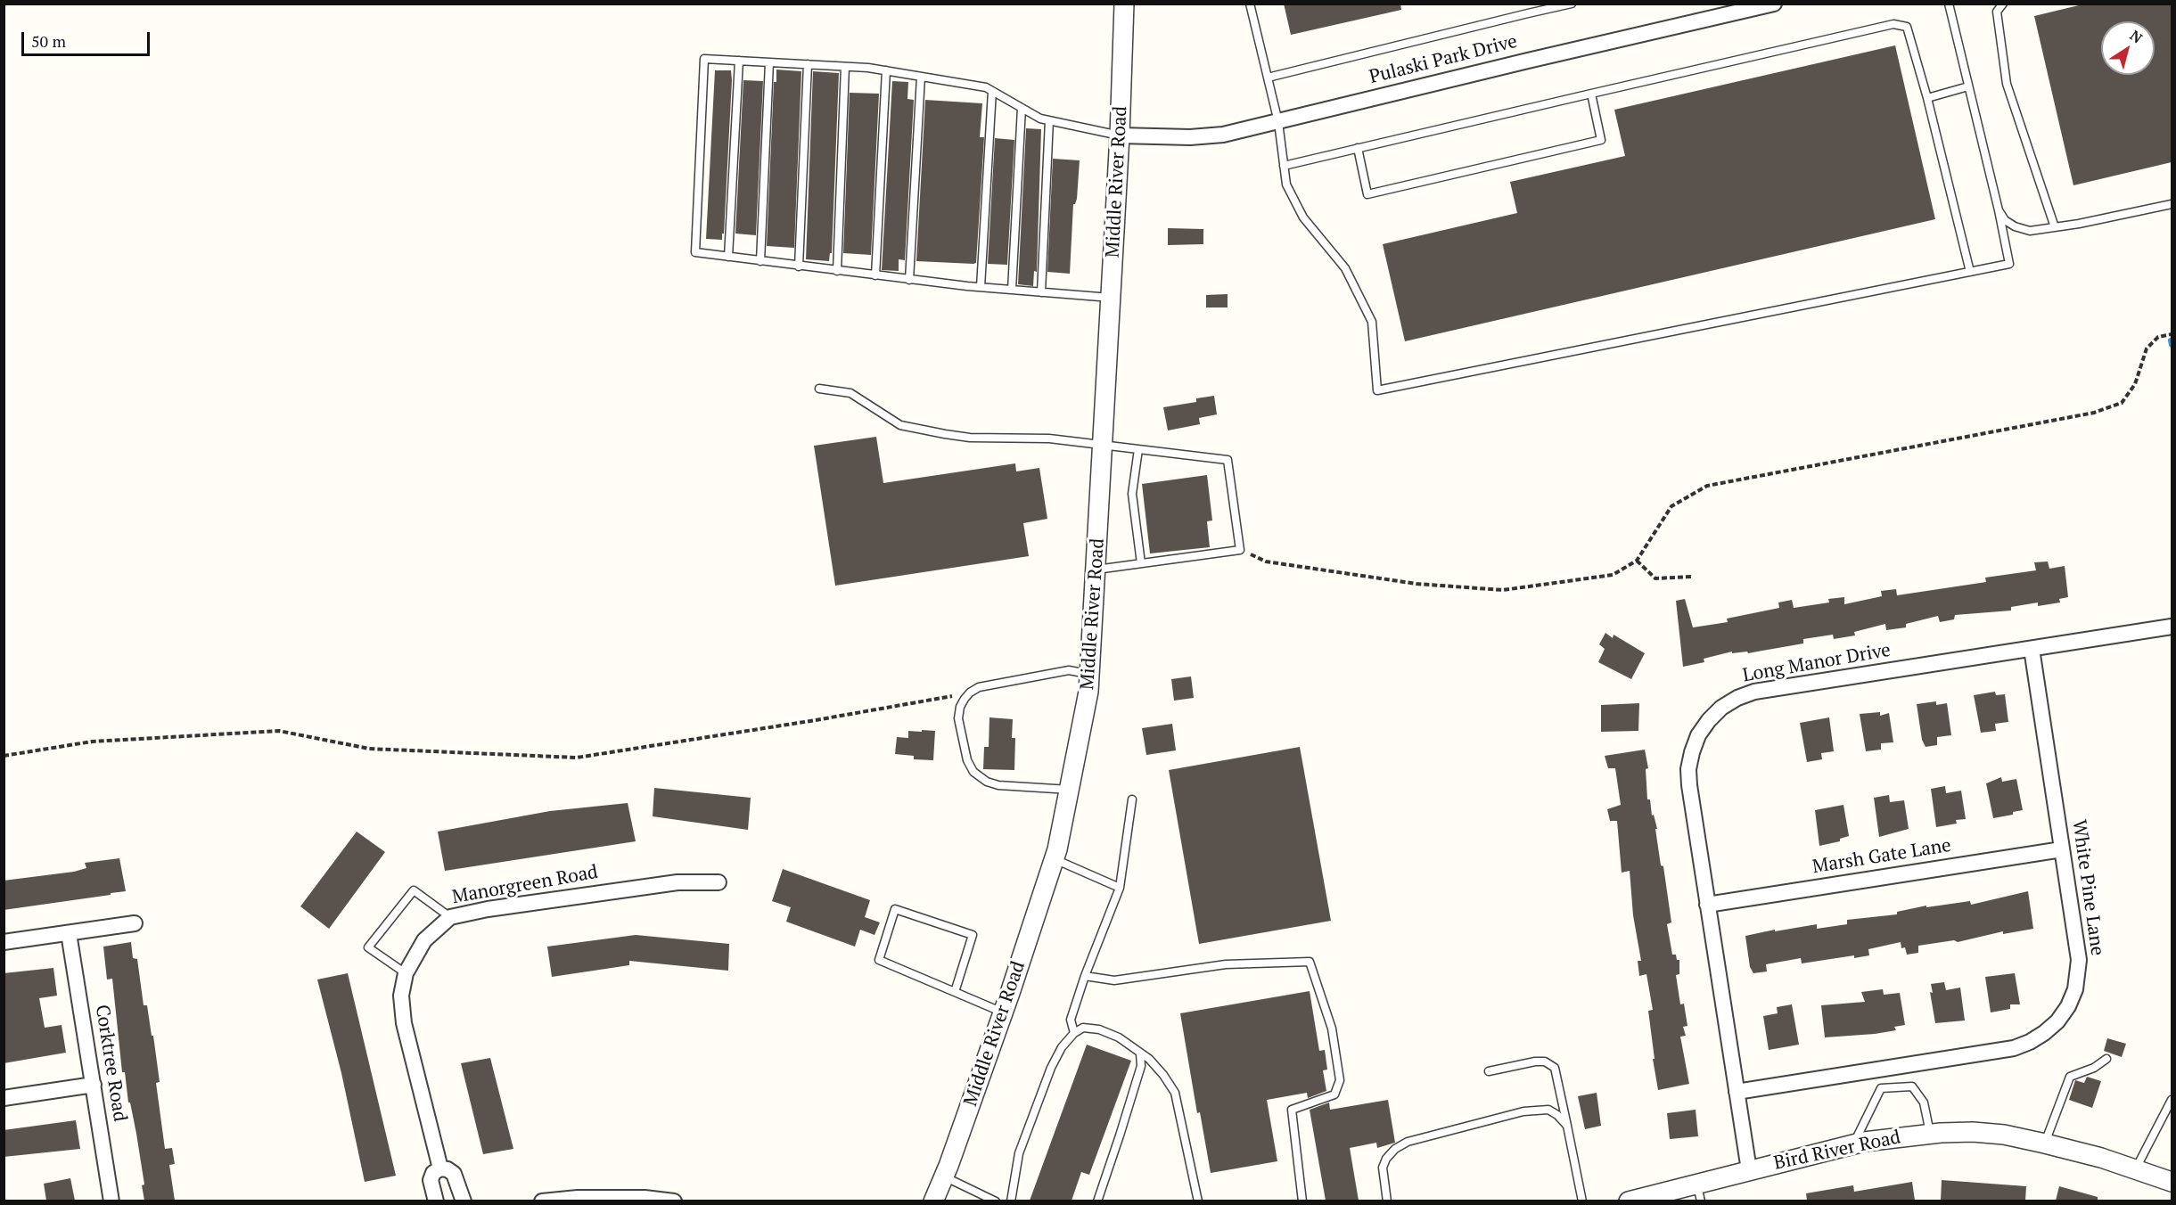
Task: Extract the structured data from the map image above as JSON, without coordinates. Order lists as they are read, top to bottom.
{
  "streets": {
    "street": [
      "Pulaski Park Drive",
      "Middle River Road",
      "Long Manor Drive",
      "Marsh Gate Lane",
      "Manorgreen Road",
      "White Pine Lane",
      "Corktree Road",
      "Bird River Road"
    ]
  },
  "crossings": [
    ["Pulaski Park Drive", "Middle River Road"],
    ["Long Manor Drive", "Marsh Gate Lane"],
    ["Long Manor Drive", "White Pine Lane"],
    ["Long Manor Drive", "Bird River Road"],
    ["Marsh Gate Lane", "White Pine Lane"]
  ],
  "scale_bar": "50 m",
  "north": "top right"
}
